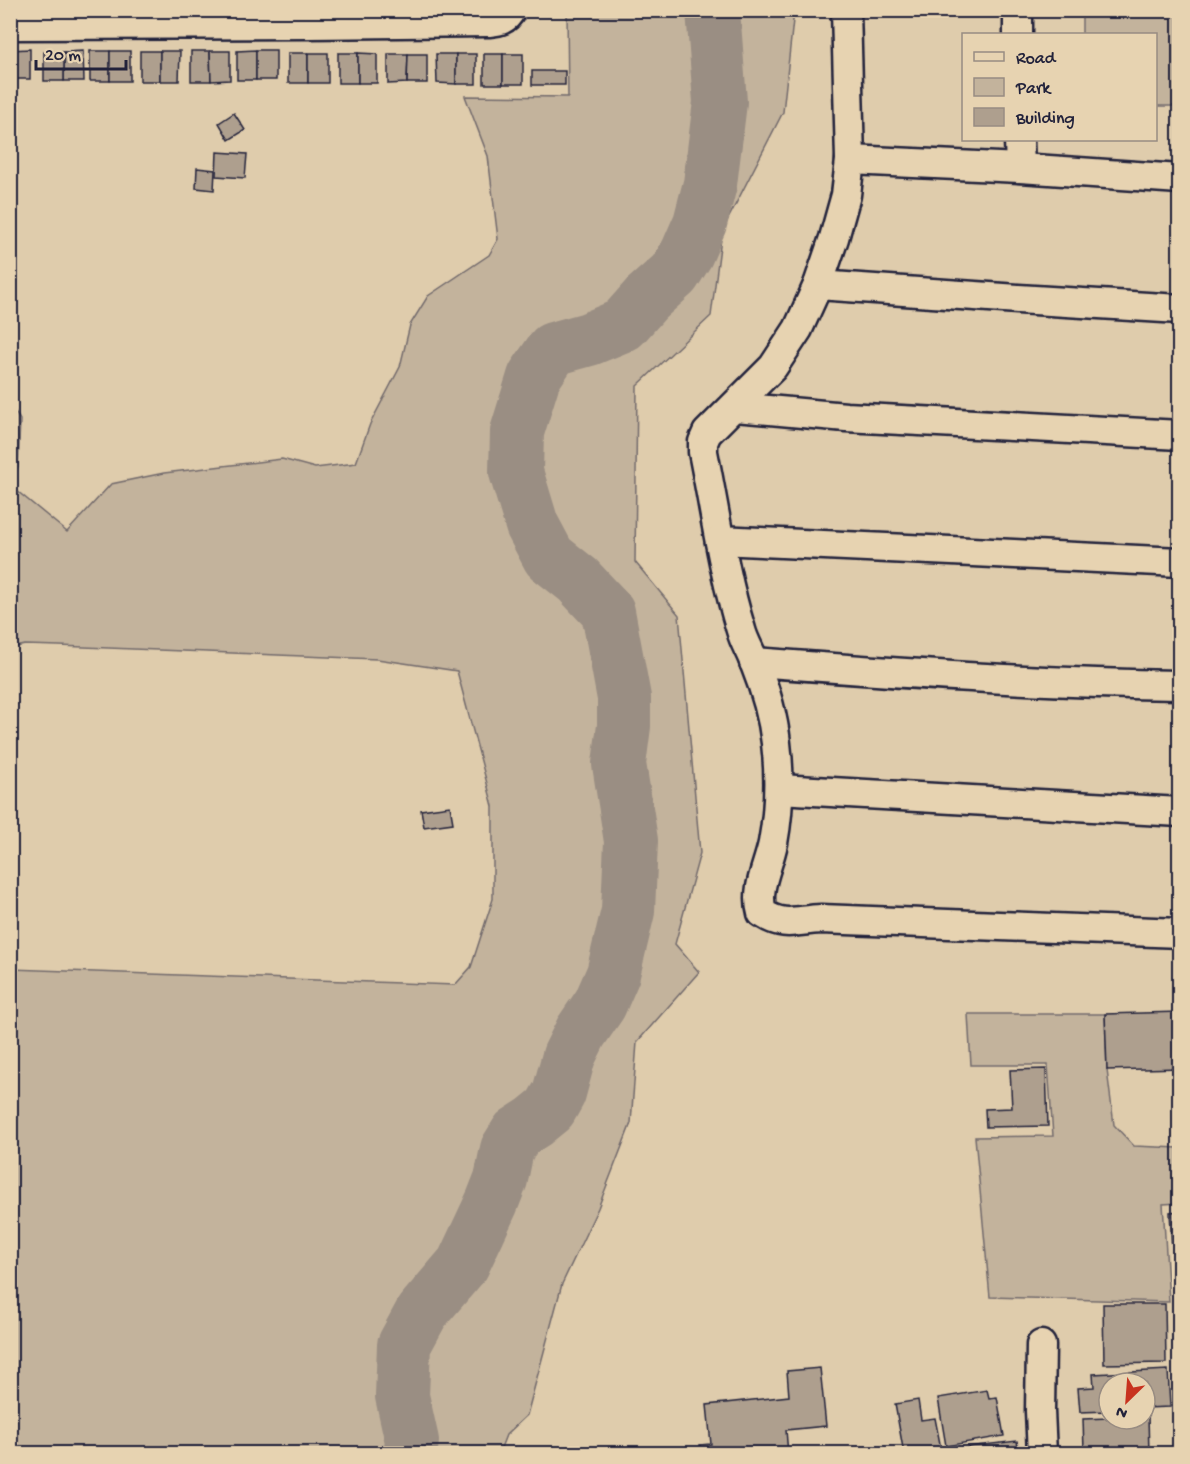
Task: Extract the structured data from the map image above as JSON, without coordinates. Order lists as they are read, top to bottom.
{
  "legend": ["Road", "Park", "Building"],
  "scale_bar": "20 m",
  "north": "bottom left"
}
